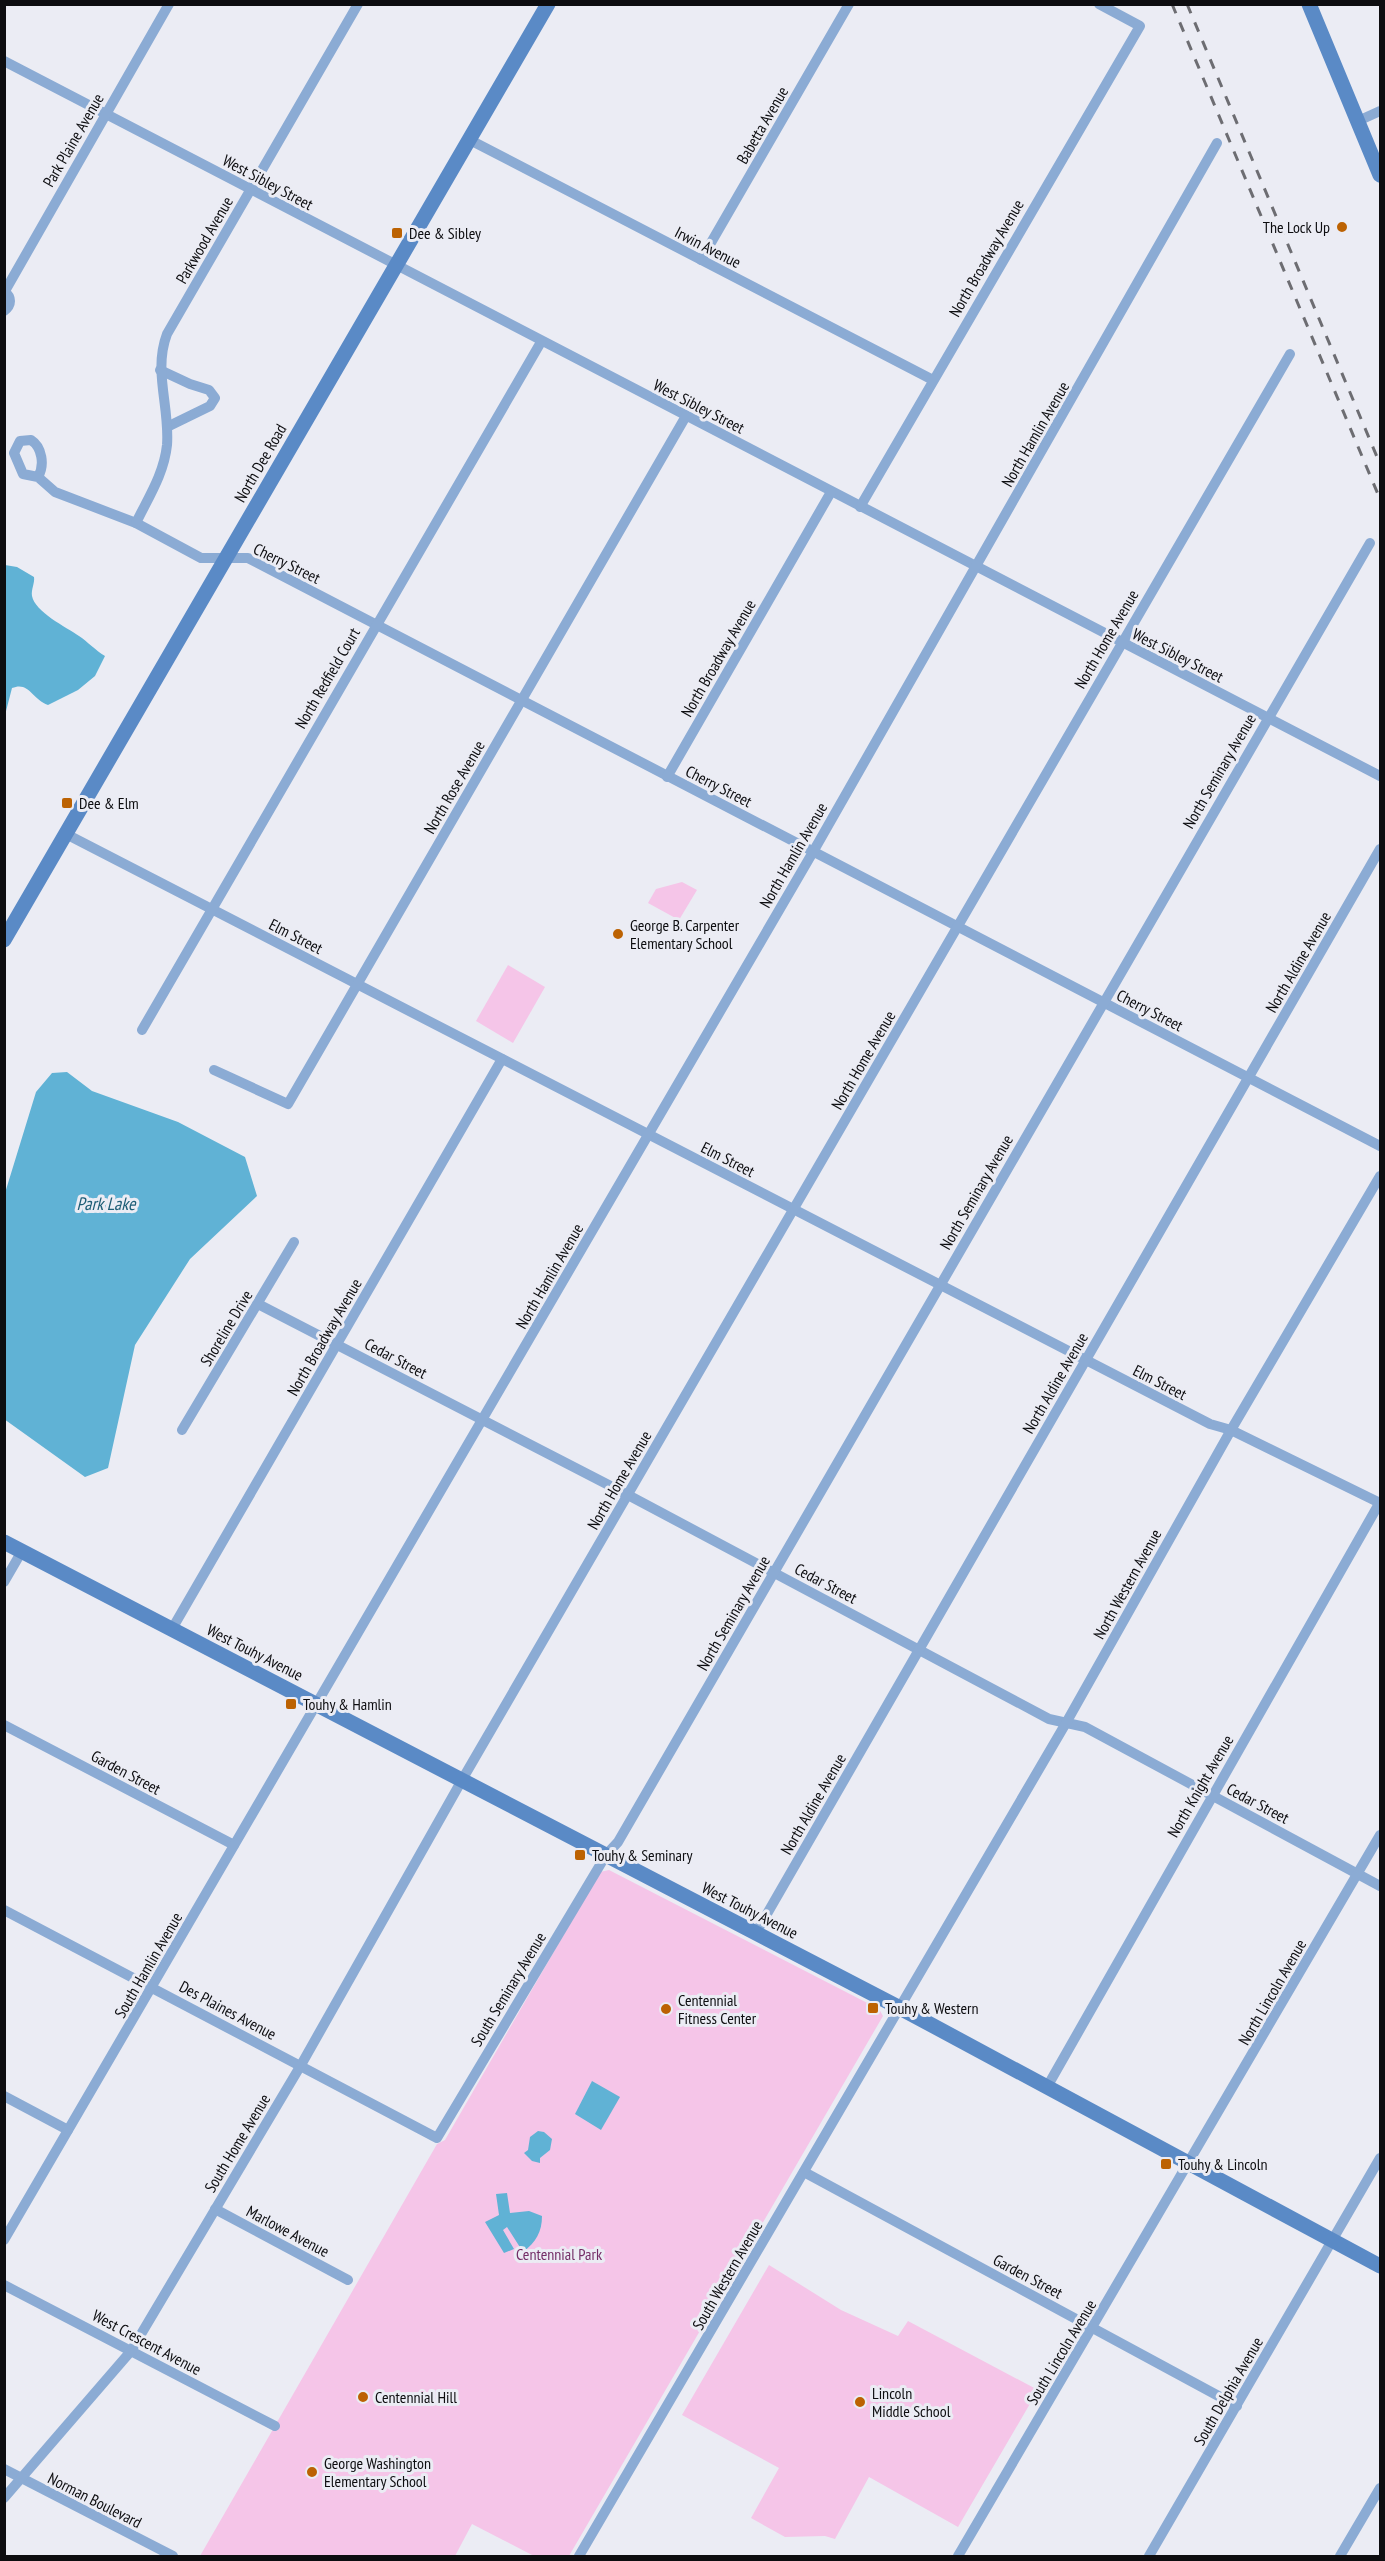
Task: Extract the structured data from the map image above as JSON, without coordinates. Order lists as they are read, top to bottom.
{
  "streets": {
    "main road": ["North Dee Road", "West Touhy Avenue"],
    "street": [
      "Babetta Avenue",
      "Park Plaine Avenue",
      "West Sibley Street",
      "Parkwood Avenue",
      "Irwin Avenue",
      "North Broadway Avenue",
      "North Hamlin Avenue",
      "Cherry Street",
      "North Home Avenue",
      "North Redfield Court",
      "North Seminary Avenue",
      "North Rose Avenue",
      "Elm Street",
      "North Aldine Avenue",
      "Shoreline Drive",
      "Cedar Street",
      "North Western Avenue",
      "Garden Street",
      "North Knight Avenue",
      "South Hamlin Avenue",
      "South Seminary Avenue",
      "North Lincoln Avenue",
      "Des Plaines Avenue",
      "South Home Avenue",
      "Marlowe Avenue",
      "South Western Avenue",
      "West Crescent Avenue",
      "South Lincoln Avenue",
      "South Delphia Avenue",
      "Norman Boulevard"
    ]
  },
  "crossings": [
    ["Babetta Avenue", "Irwin Avenue"],
    ["Park Plaine Avenue", "West Sibley Street"],
    ["West Sibley Street", "Parkwood Avenue"],
    ["West Sibley Street", "North Broadway Avenue"],
    ["West Sibley Street", "North Hamlin Avenue"],
    ["West Sibley Street", "North Dee Road"],
    ["West Sibley Street", "North Home Avenue"],
    ["West Sibley Street", "North Redfield Court"],
    ["West Sibley Street", "North Seminary Avenue"],
    ["West Sibley Street", "North Rose Avenue"],
    ["Parkwood Avenue", "Cherry Street"],
    ["Irwin Avenue", "North Broadway Avenue"],
    ["Irwin Avenue", "North Dee Road"],
    ["North Broadway Avenue", "Cherry Street"],
    ["North Broadway Avenue", "Elm Street"],
    ["North Broadway Avenue", "Cedar Street"],
    ["North Broadway Avenue", "West Touhy Avenue"],
    ["North Hamlin Avenue", "Cherry Street"],
    ["North Hamlin Avenue", "Elm Street"],
    ["North Hamlin Avenue", "Cedar Street"],
    ["North Hamlin Avenue", "West Touhy Avenue"],
    ["North Hamlin Avenue", "South Hamlin Avenue"],
    ["North Dee Road", "Cherry Street"],
    ["North Dee Road", "Elm Street"],
    ["Cherry Street", "North Home Avenue"],
    ["Cherry Street", "North Redfield Court"],
    ["Cherry Street", "North Seminary Avenue"],
    ["Cherry Street", "North Rose Avenue"],
    ["Cherry Street", "North Aldine Avenue"],
    ["North Home Avenue", "Elm Street"],
    ["North Home Avenue", "Cedar Street"],
    ["North Home Avenue", "West Touhy Avenue"],
    ["North Home Avenue", "South Home Avenue"],
    ["North Redfield Court", "Elm Street"],
    ["North Seminary Avenue", "Elm Street"],
    ["North Seminary Avenue", "Cedar Street"],
    ["North Seminary Avenue", "West Touhy Avenue"],
    ["North Seminary Avenue", "South Seminary Avenue"],
    ["North Rose Avenue", "Elm Street"],
    ["Elm Street", "North Aldine Avenue"],
    ["Elm Street", "North Western Avenue"],
    ["Elm Street", "North Knight Avenue"],
    ["North Aldine Avenue", "Cedar Street"],
    ["North Aldine Avenue", "West Touhy Avenue"],
    ["Shoreline Drive", "Cedar Street"],
    ["Cedar Street", "North Western Avenue"],
    ["Cedar Street", "North Knight Avenue"],
    ["Cedar Street", "North Lincoln Avenue"],
    ["North Western Avenue", "West Touhy Avenue"],
    ["North Western Avenue", "South Western Avenue"],
    ["West Touhy Avenue", "North Knight Avenue"],
    ["West Touhy Avenue", "South Hamlin Avenue"],
    ["West Touhy Avenue", "South Seminary Avenue"],
    ["West Touhy Avenue", "North Lincoln Avenue"],
    ["West Touhy Avenue", "South Home Avenue"],
    ["West Touhy Avenue", "South Western Avenue"],
    ["West Touhy Avenue", "South Lincoln Avenue"],
    ["West Touhy Avenue", "South Delphia Avenue"],
    ["Garden Street", "South Hamlin Avenue"],
    ["Garden Street", "South Western Avenue"],
    ["Garden Street", "South Lincoln Avenue"],
    ["Garden Street", "South Delphia Avenue"],
    ["South Hamlin Avenue", "Des Plaines Avenue"],
    ["South Seminary Avenue", "Des Plaines Avenue"],
    ["North Lincoln Avenue", "South Lincoln Avenue"],
    ["Des Plaines Avenue", "South Home Avenue"],
    ["South Home Avenue", "Marlowe Avenue"],
    ["South Home Avenue", "West Crescent Avenue"],
    ["South Home Avenue", "Norman Boulevard"]
  ],
  "water": ["Park Lake"],
  "parks": ["Centennial Park"],
  "places": {
    "other": [
      "The Lock Up",
      "George B. Carpenter Elementary School",
      "Centennial Fitness Center",
      "Centennial Hill",
      "Lincoln Middle School",
      "George Washington Elementary School"
    ],
    "transit": [
      "Dee & Sibley",
      "Dee & Elm",
      "Touhy & Hamlin",
      "Touhy & Seminary",
      "Touhy & Western",
      "Touhy & Lincoln"
    ]
  }
}
